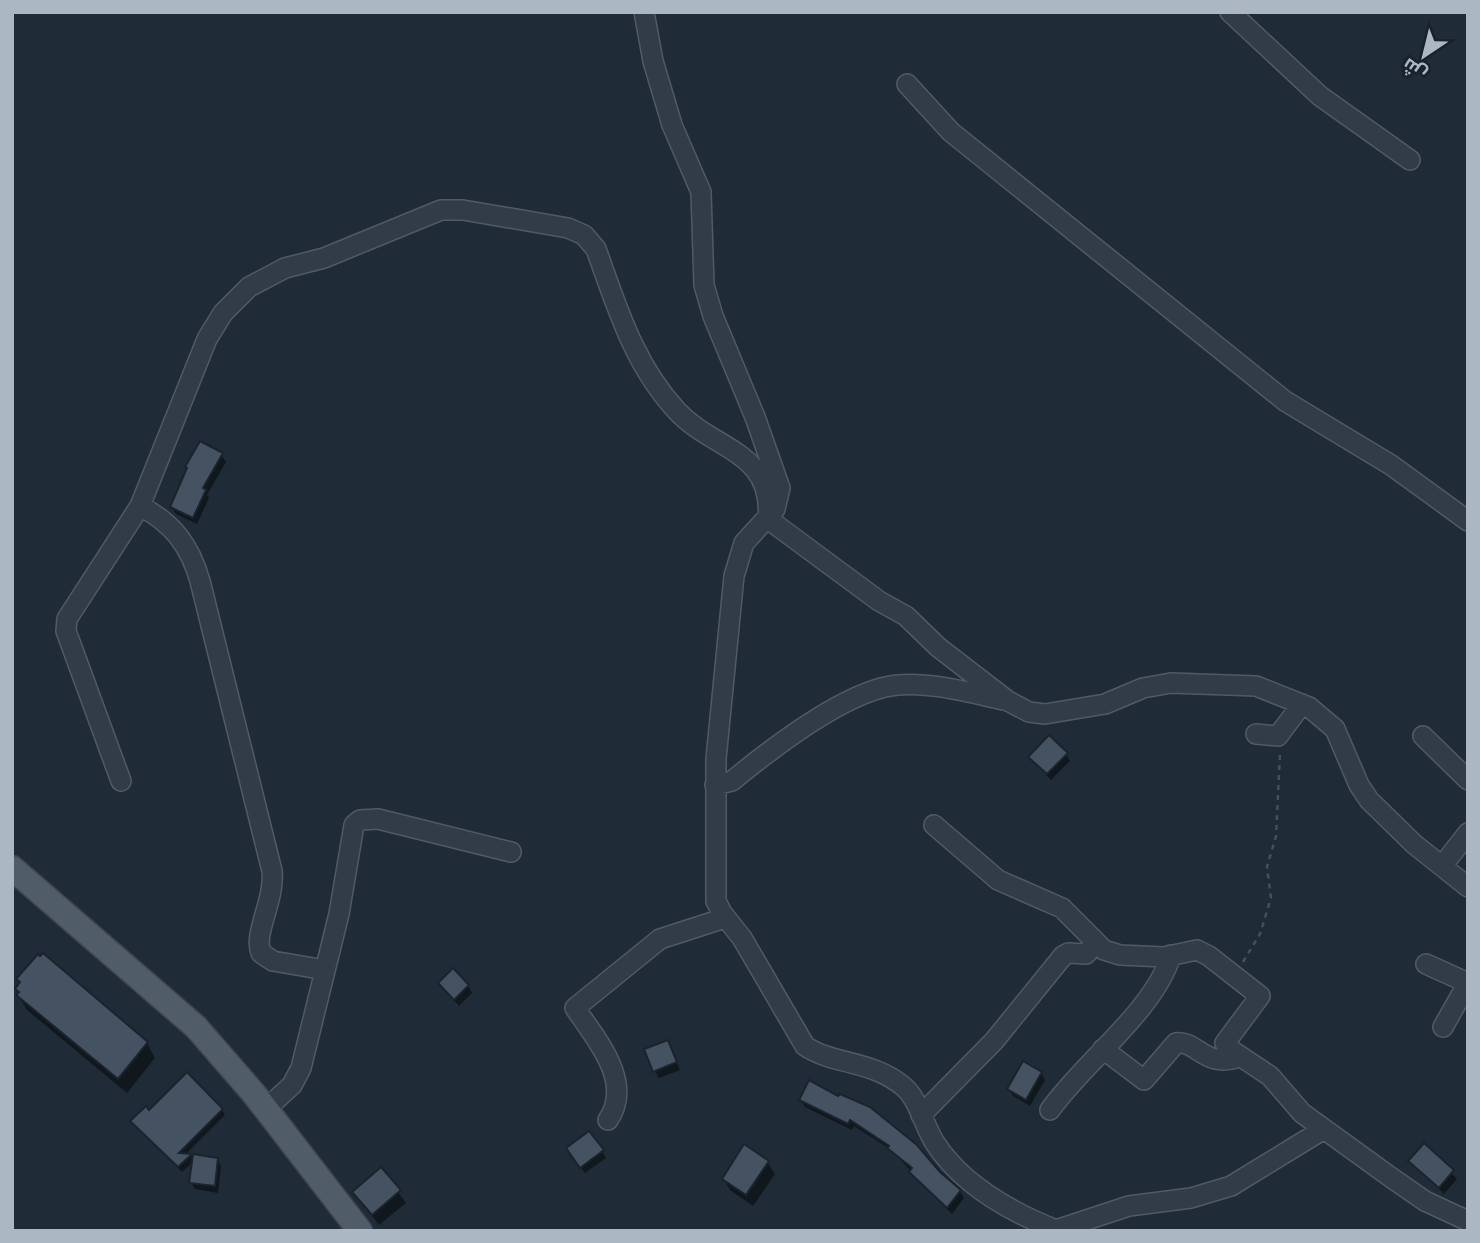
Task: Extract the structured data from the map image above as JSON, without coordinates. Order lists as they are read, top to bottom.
{
  "north": "bottom left"
}
